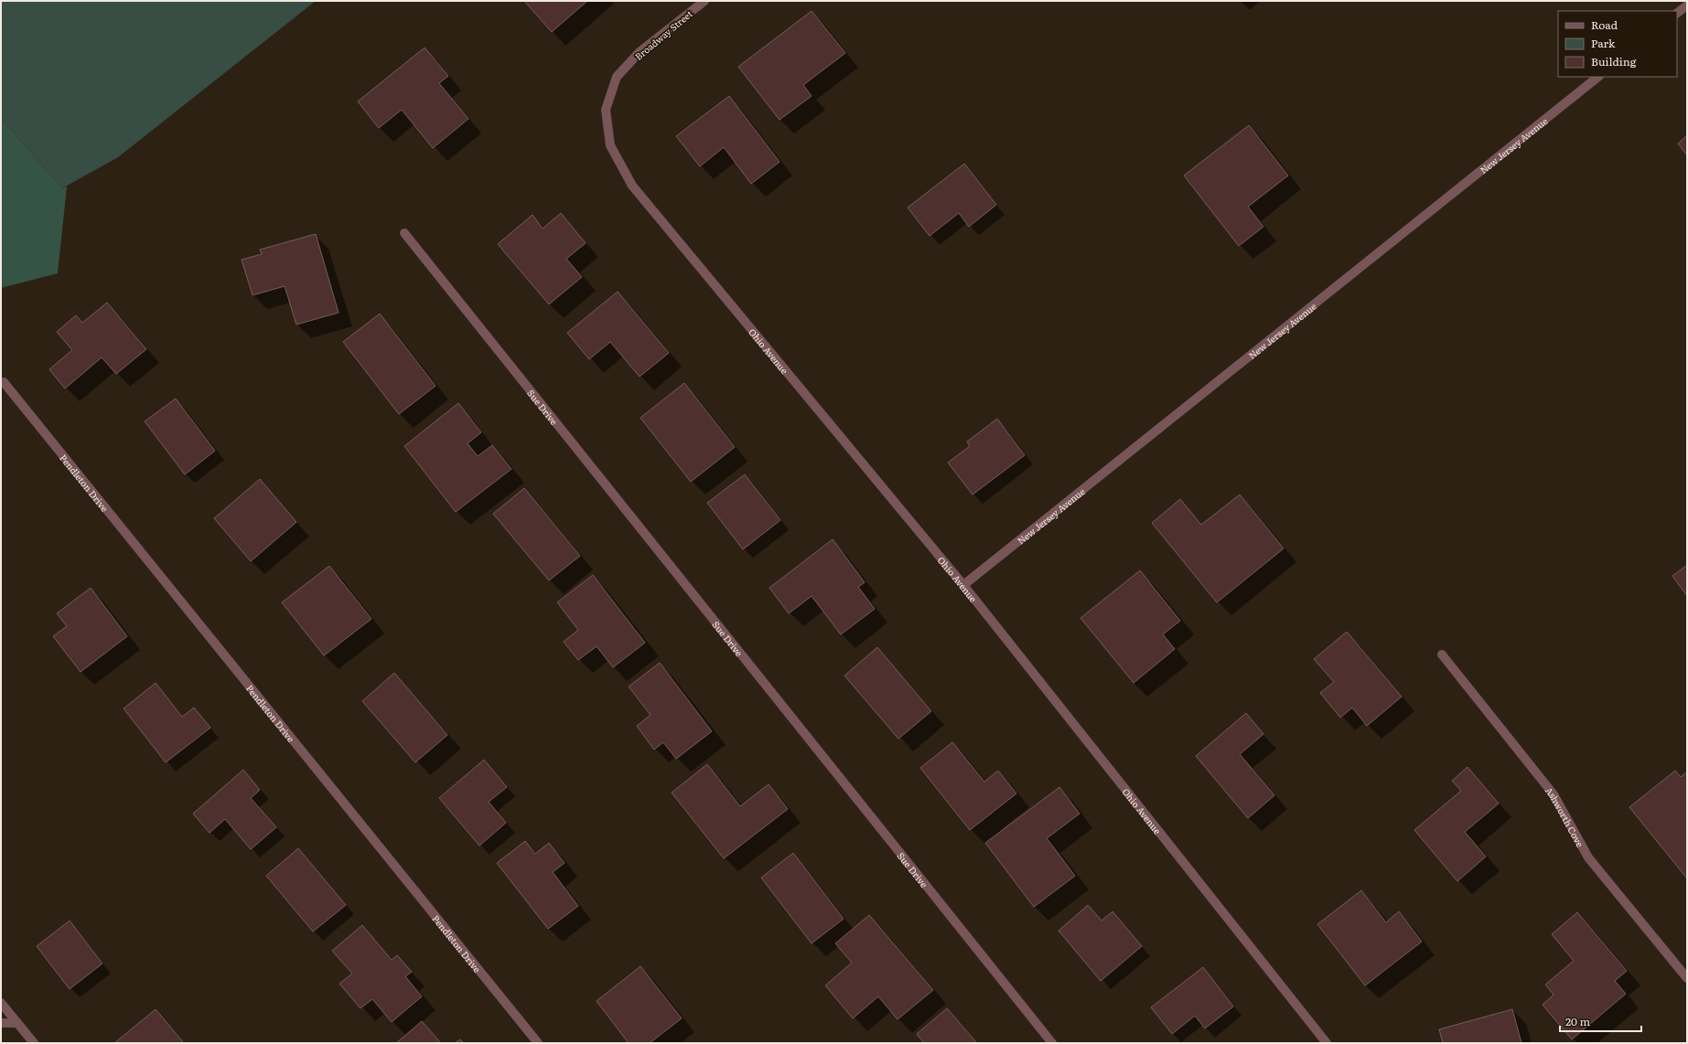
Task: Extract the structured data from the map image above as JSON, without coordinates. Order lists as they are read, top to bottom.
{
  "streets": {
    "street": [
      "Broadway Street",
      "New Jersey Avenue",
      "Ohio Avenue",
      "Sue Drive",
      "Pendleton Drive",
      "Ashworth Cove"
    ]
  },
  "crossings": [
    ["Broadway Street", "Ohio Avenue"],
    ["New Jersey Avenue", "Ohio Avenue"]
  ],
  "legend": ["Road", "Park", "Building"],
  "scale_bar": "20 m"
}
